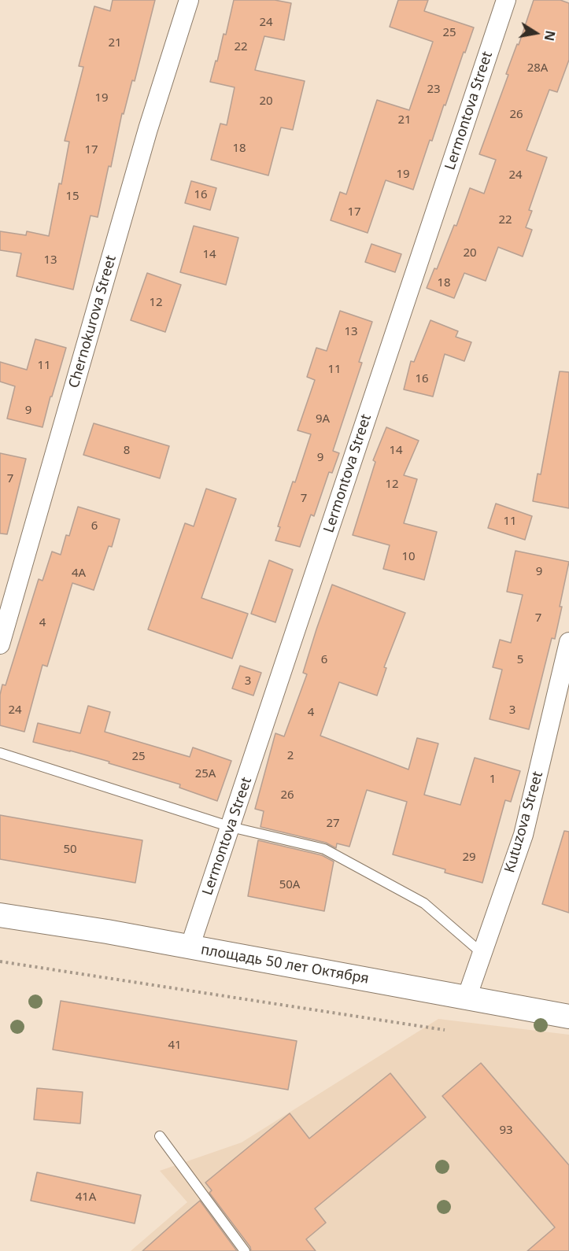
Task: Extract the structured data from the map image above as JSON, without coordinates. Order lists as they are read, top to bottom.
{
  "streets": {
    "street": [
      "Lermontova Street",
      "Chernokurova Street",
      "Kutuzova Street",
      "площадь 50 лет Октября"
    ]
  },
  "crossings": [
    ["Lermontova Street", "площадь 50 лет Октября"],
    ["Kutuzova Street", "площадь 50 лет Октября"]
  ],
  "house_numbers": [
    "24",
    "25",
    "21",
    "22",
    "28А",
    "23",
    "19",
    "20",
    "26",
    "21",
    "18",
    "17",
    "19",
    "24",
    "16",
    "15",
    "17",
    "22",
    "20",
    "14",
    "13",
    "18",
    "12",
    "13",
    "11",
    "11",
    "16",
    "9",
    "9А",
    "8",
    "14",
    "9",
    "7",
    "12",
    "7",
    "11",
    "6",
    "10",
    "9",
    "4А",
    "7",
    "4",
    "6",
    "5",
    "3",
    "24",
    "3",
    "4",
    "2",
    "25",
    "25А",
    "1",
    "26",
    "27",
    "50",
    "29",
    "50А",
    "41",
    "93",
    "41А"
  ],
  "north": "right"
}
